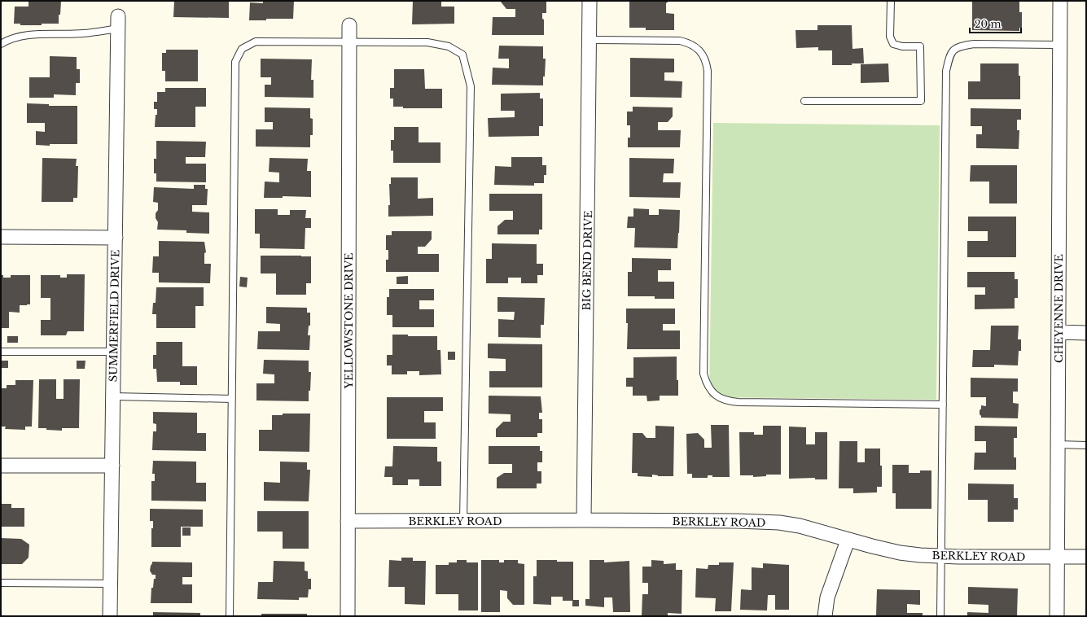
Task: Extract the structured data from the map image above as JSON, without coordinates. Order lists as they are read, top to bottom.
{
  "streets": {
    "street": [
      "BIG BEND DRIVE",
      "CHEYENNE DRIVE",
      "SUMMERFIELD DRIVE",
      "YELLOWSTONE DRIVE",
      "BERKLEY ROAD"
    ]
  },
  "crossings": [
    ["BIG BEND DRIVE", "BERKLEY ROAD"],
    ["CHEYENNE DRIVE", "BERKLEY ROAD"],
    ["YELLOWSTONE DRIVE", "BERKLEY ROAD"]
  ],
  "scale_bar": "20 m"
}
